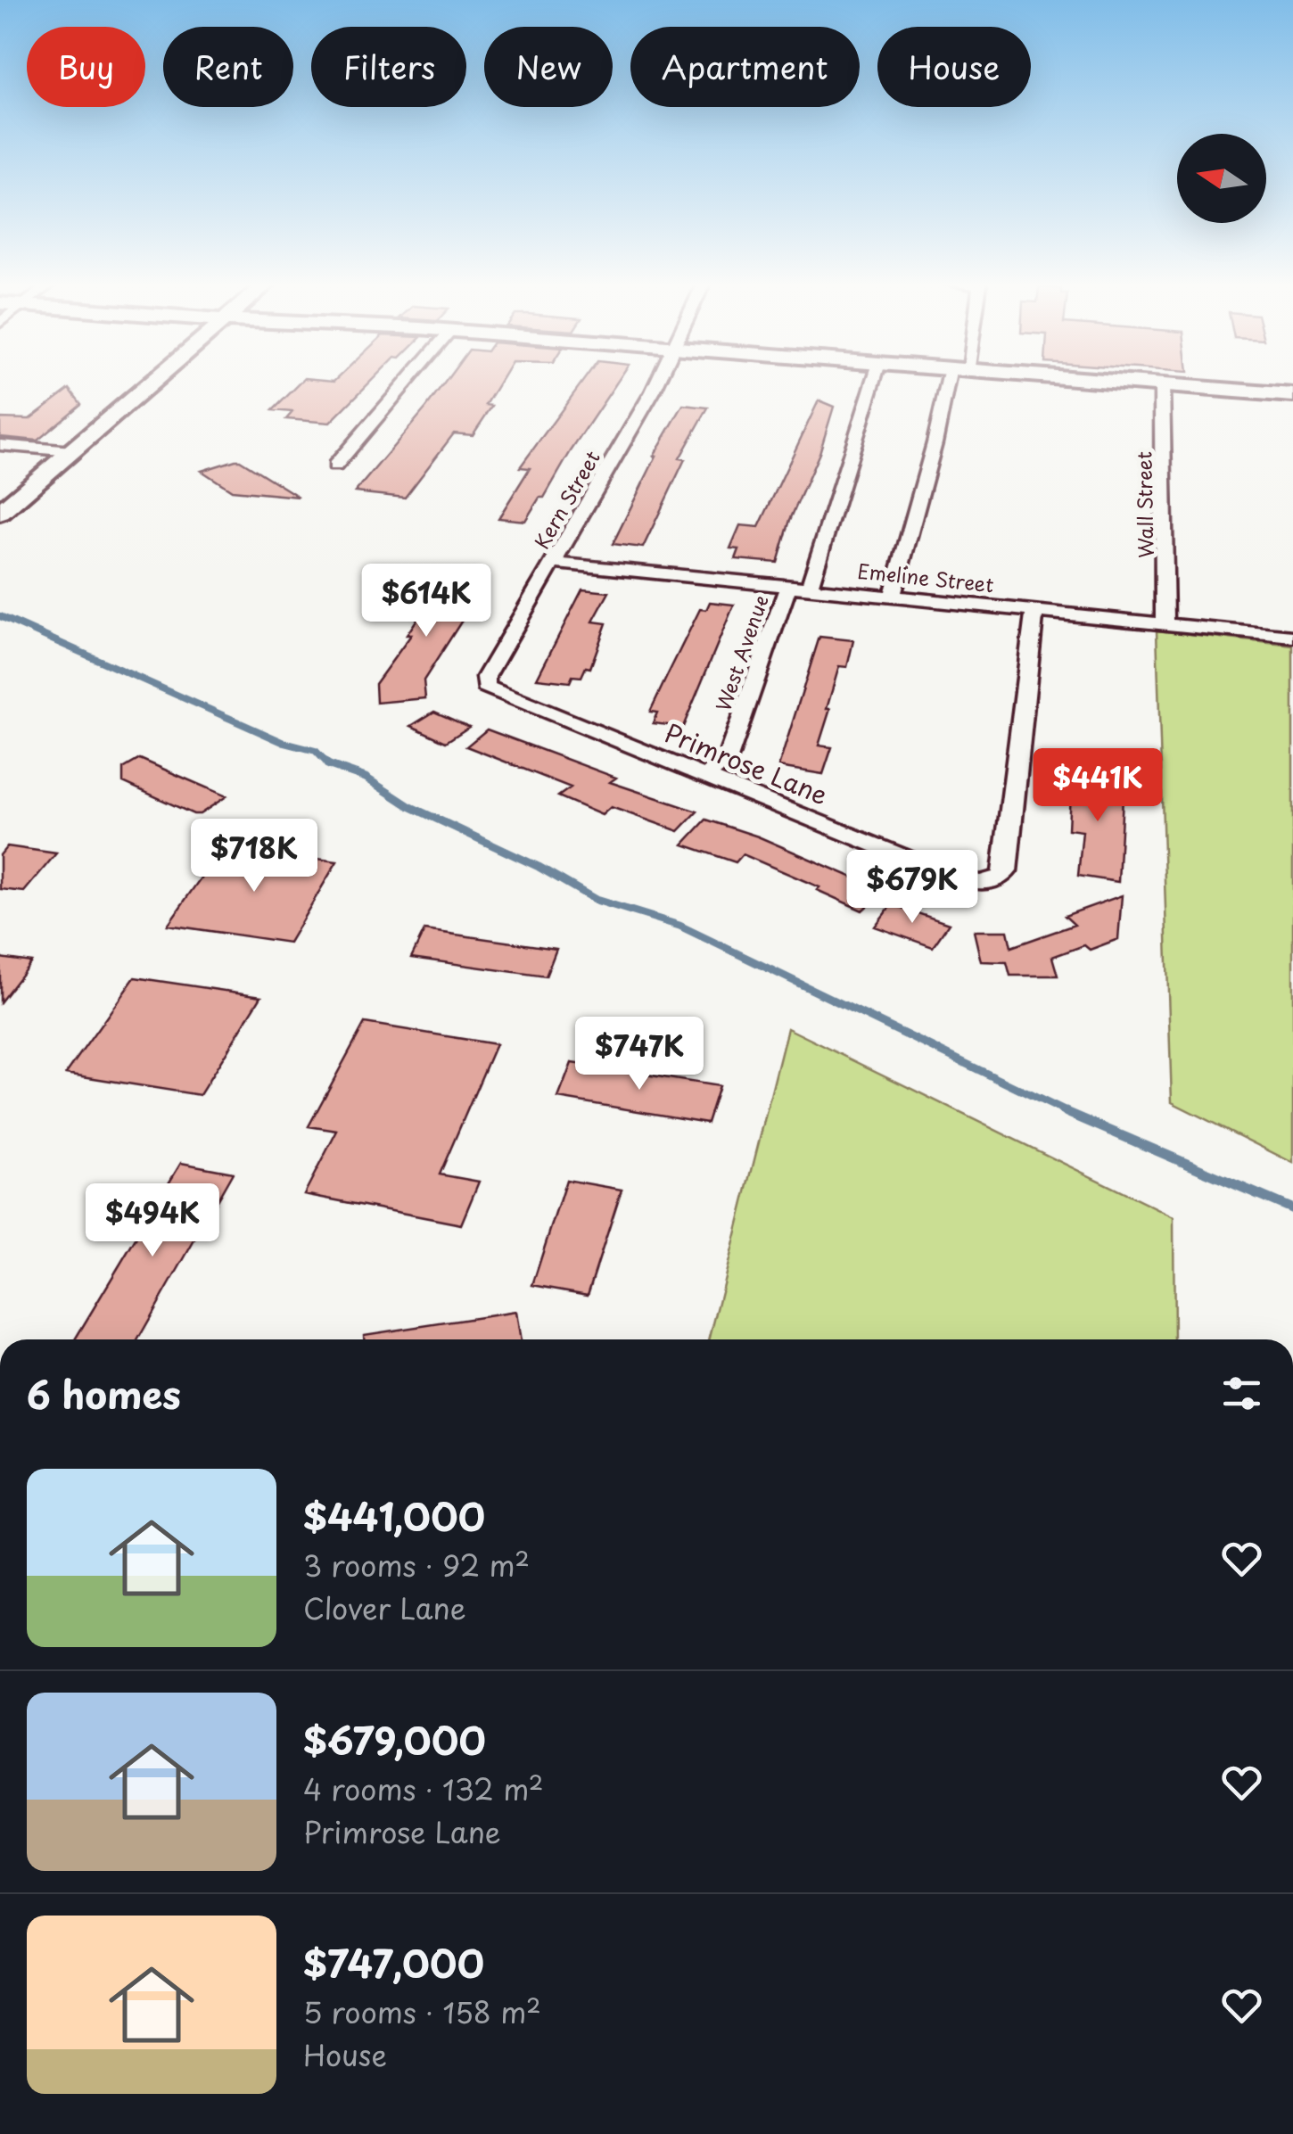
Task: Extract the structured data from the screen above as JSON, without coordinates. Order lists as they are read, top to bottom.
{
  "streets": {
    "street": [
      "Kern Street",
      "Wall Street",
      "Emeline Street",
      "West Avenue",
      "Primrose Lane"
    ]
  },
  "crossings": [
    ["Kern Street", "Emeline Street"],
    ["Kern Street", "Primrose Lane"],
    ["Wall Street", "Emeline Street"],
    ["Emeline Street", "West Avenue"],
    ["Emeline Street", "Primrose Lane"],
    ["West Avenue", "Primrose Lane"]
  ],
  "north": "left",
  "page": {
    "chip": [
      "Buy",
      "Rent",
      "Filters",
      "New",
      "Apartment",
      "House"
    ],
    "price": [
      "$614K",
      "$441K",
      "$718K",
      "$679K",
      "$747K",
      "$494K"
    ],
    "heading": "6 homes",
    "list": [
      {
        "name": "$441,000",
        "note": "3 rooms · 92 m² · Clover Lane"
      },
      {
        "name": "$679,000",
        "note": "4 rooms · 132 m² · Primrose Lane"
      },
      {
        "name": "$747,000",
        "note": "5 rooms · 158 m² · House"
      }
    ]
  }
}
